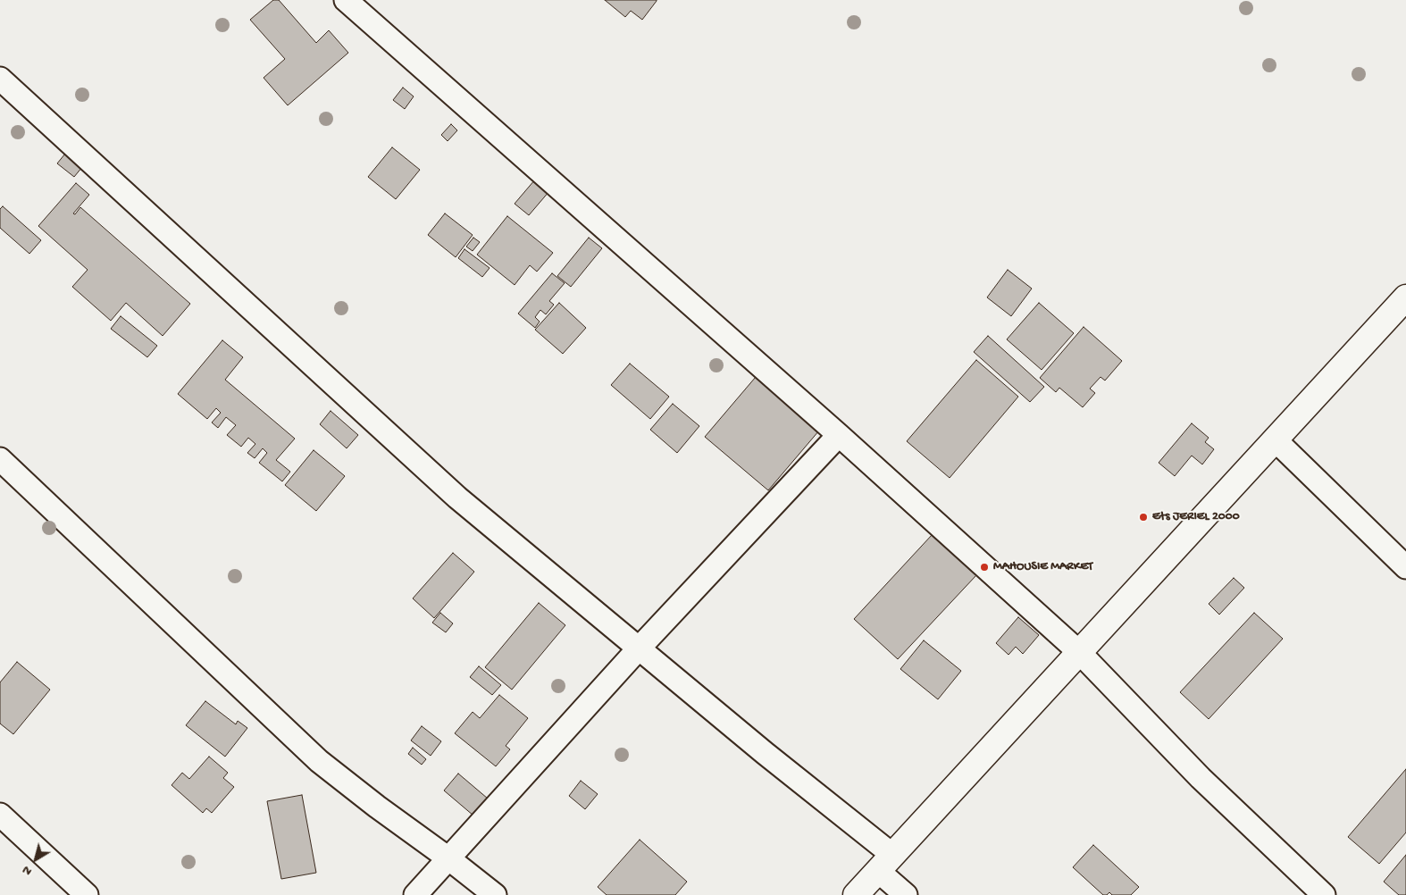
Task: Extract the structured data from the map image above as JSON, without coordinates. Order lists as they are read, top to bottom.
{
  "places": ["Ets JERIEL 2000", "MAHOUSIE MARKET"],
  "north": "bottom left"
}
